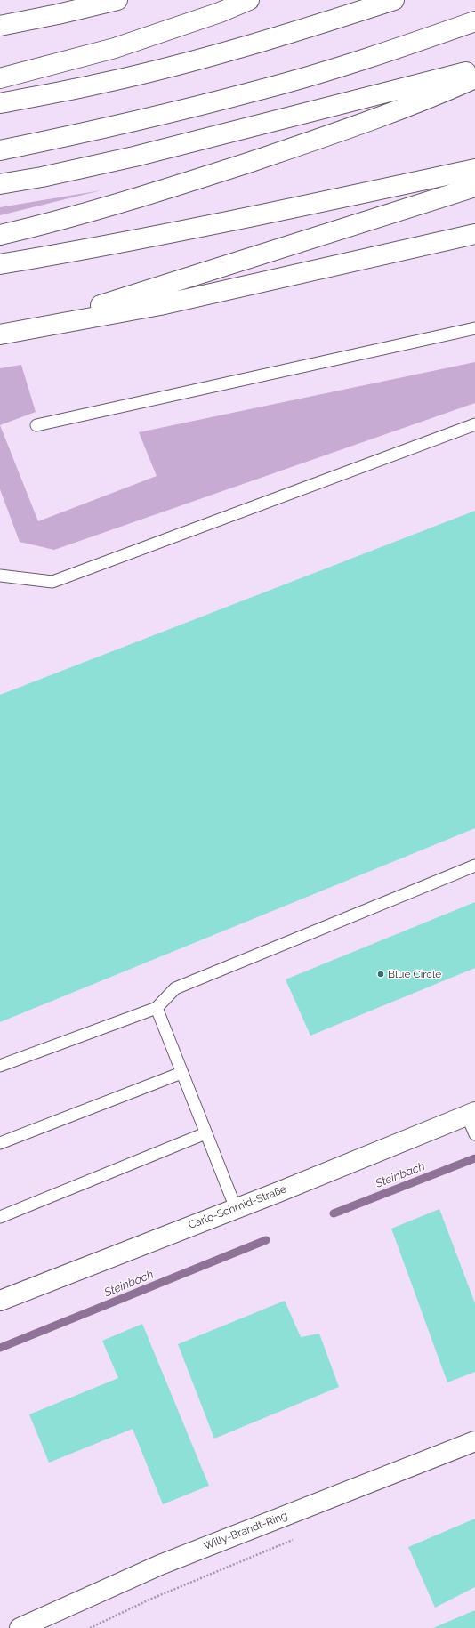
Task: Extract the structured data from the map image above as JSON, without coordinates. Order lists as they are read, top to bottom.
{
  "streets": {
    "main road": ["Carlo-Schmid-Straße", "Willy-Brandt-Ring"]
  },
  "water": ["Steinbach"],
  "places": ["Blue Circle"]
}
